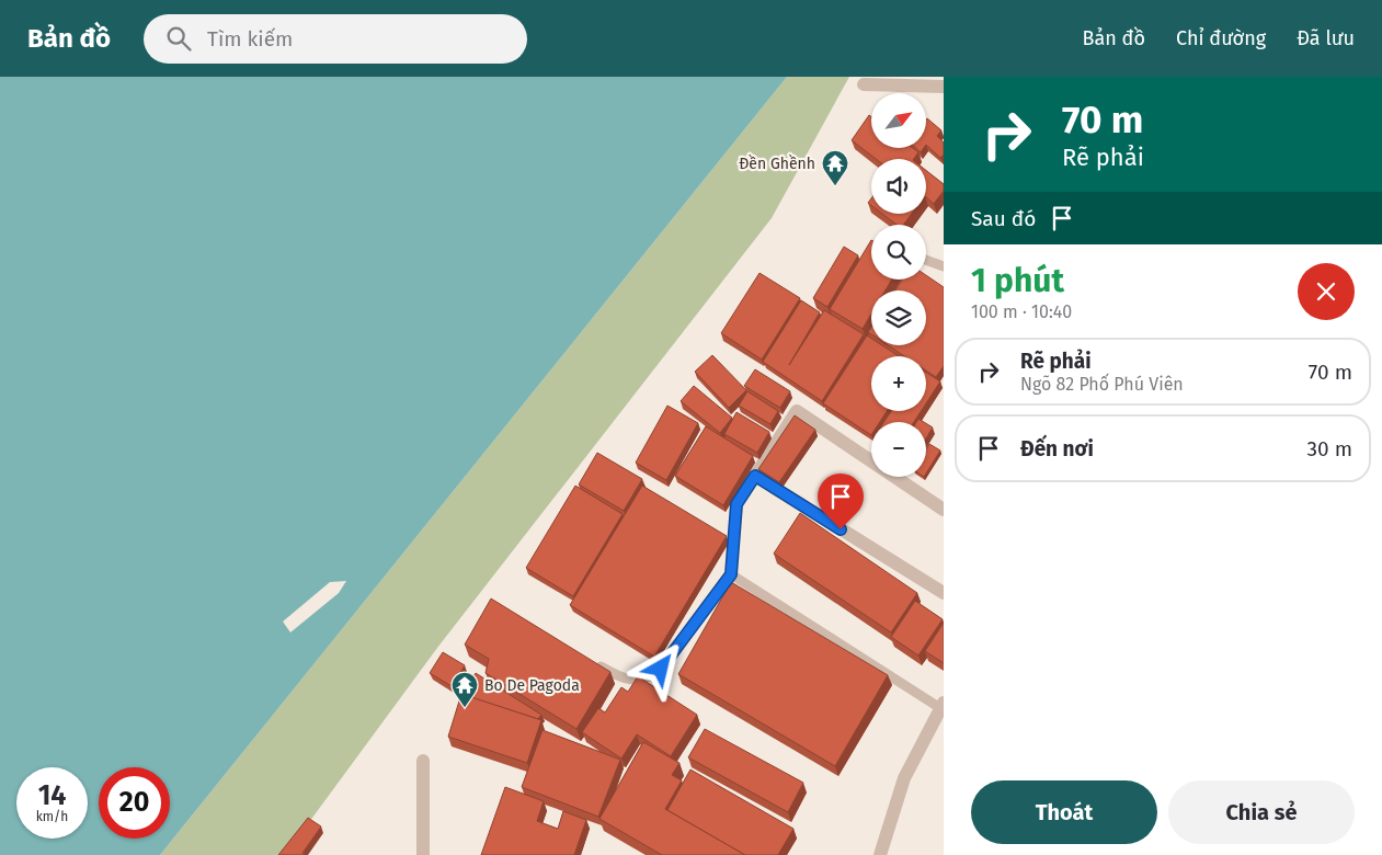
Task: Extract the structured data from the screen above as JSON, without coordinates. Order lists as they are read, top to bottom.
{
  "places": {
    "temple": ["Đền Ghềnh", "Bo De Pagoda"]
  },
  "north": "top right",
  "page": {
    "header": "Bản đồ",
    "search": "Tìm kiếm",
    "nav": ["Bản đồ", "Chỉ đường", "Đã lưu"],
    "turn": ["70 m", "Rẽ phải"],
    "map_buttons": ["+", "−"],
    "then": "Sau đó",
    "heading": ["1 phút", "100 m · 10:40"],
    "list": [
      {
        "name": "Rẽ phải",
        "note": "Ngõ 82 Phố Phú Viên",
        "value": "70 m"
      },
      {
        "name": "Đến nơi",
        "value": "30 m"
      }
    ],
    "speed": "14 km/h",
    "limit": "20",
    "buttons": ["Thoát", "Chia sẻ"]
  }
}
